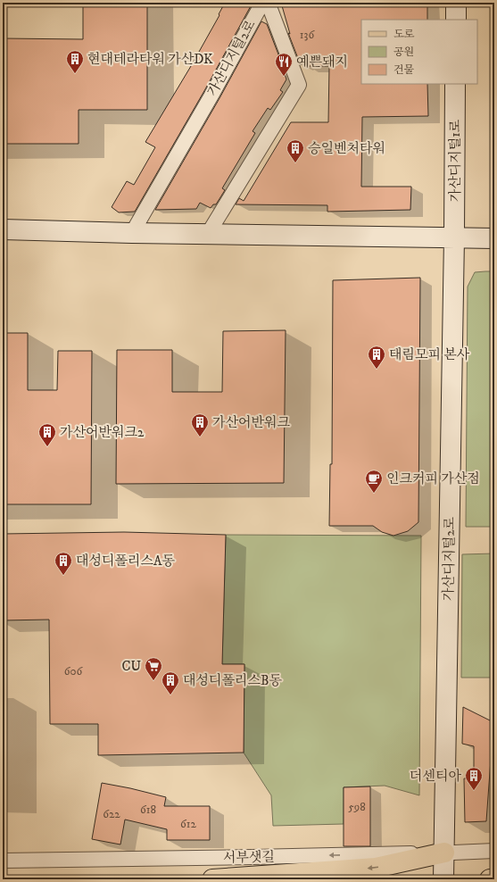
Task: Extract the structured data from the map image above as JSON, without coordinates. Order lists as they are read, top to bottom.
{
  "streets": {
    "street": ["가산디지털2로", "가산디지털1로", "서부샛길"]
  },
  "crossings": [
    ["가산디지털2로", "가산디지털1로"],
    ["가산디지털2로", "서부샛길"]
  ],
  "one_way": ["서부샛길"],
  "places": {
    "building": [
      "현대테라타워 가산DK",
      "승일벤처타워",
      "태림모피 본사",
      "가산어반워크",
      "가산어반워크2",
      "대성디폴리스A동",
      "대성디폴리스B동",
      "더센티아"
    ],
    "restaurant": ["예쁜돼지"],
    "cafe": ["인크커피 가산점"],
    "supermarket": ["CU"]
  },
  "house_numbers": [
    "136",
    "606",
    "598",
    "618",
    "622",
    "612"
  ],
  "legend": ["도로", "공원", "건물"]
}
